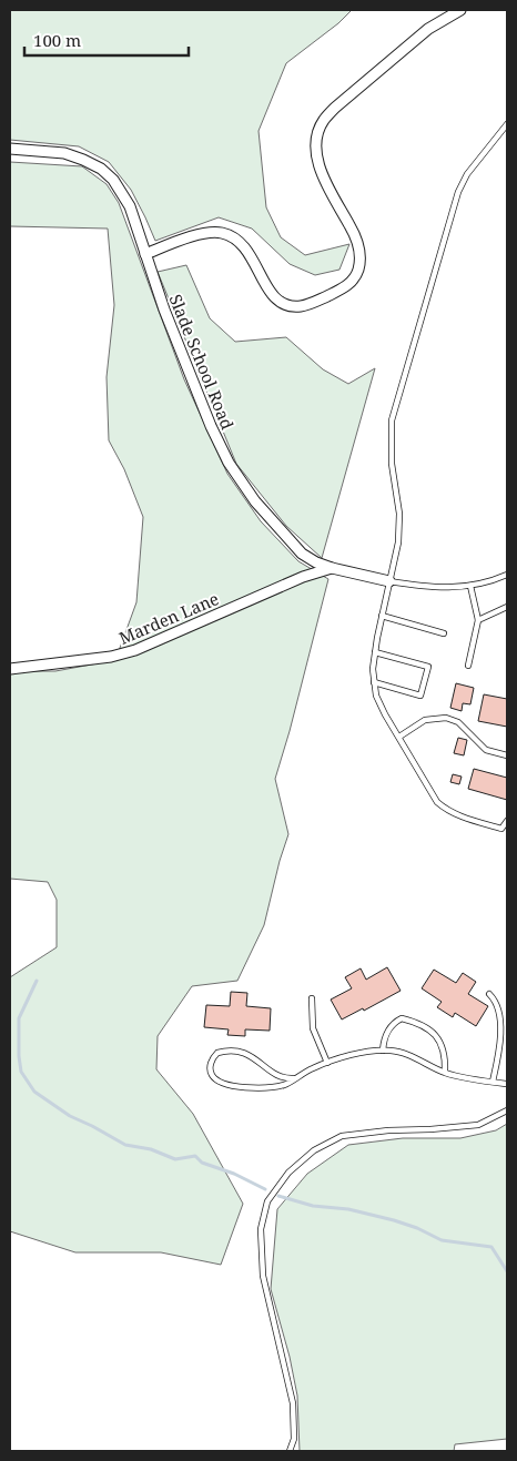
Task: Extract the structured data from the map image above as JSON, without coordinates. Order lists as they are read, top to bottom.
{
  "streets": {
    "street": ["Slade School Road", "Marden Lane"]
  },
  "crossings": [
    ["Slade School Road", "Marden Lane"]
  ],
  "scale_bar": "100 m"
}
